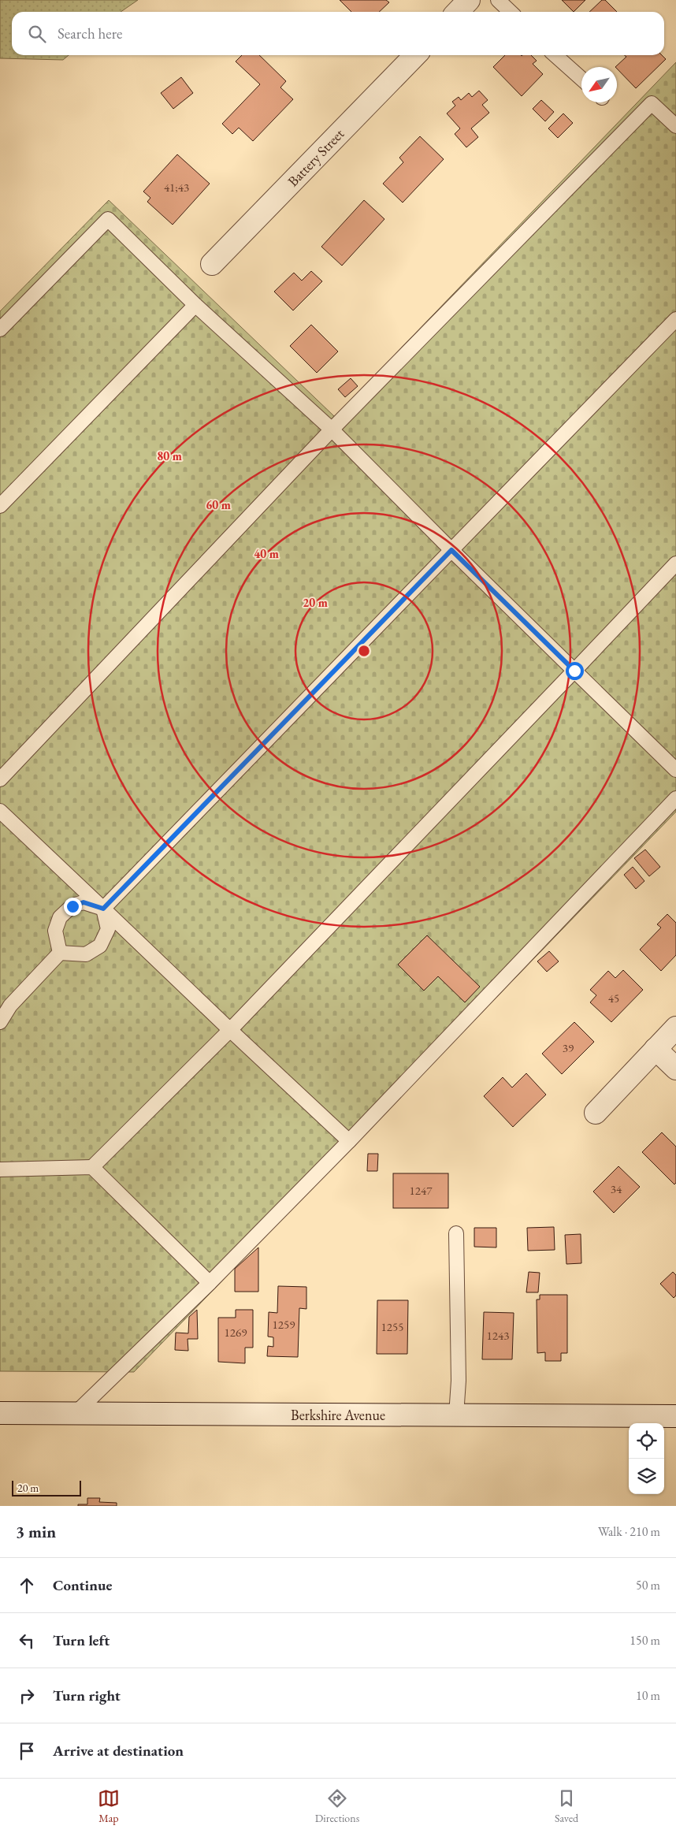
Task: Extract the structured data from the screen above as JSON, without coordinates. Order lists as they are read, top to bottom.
{
  "streets": {
    "main road": ["Battery Street", "Berkshire Avenue"]
  },
  "house_numbers": [
    "41;43",
    "45",
    "39",
    "34",
    "1247",
    "1259",
    "1255",
    "1269",
    "1243"
  ],
  "scale_bar": "20 m",
  "north": "bottom left",
  "page": {
    "search": "Search here",
    "scale": "20 m",
    "heading": ["3 min", "Walk · 210 m"],
    "list": [
      ["Continue", "50 m"],
      ["Turn left", "150 m"],
      ["Turn right", "10 m"],
      "Arrive at destination"
    ],
    "nav": ["Map", "Directions", "Saved"]
  },
  "rings": [
    "80 m",
    "60 m",
    "40 m",
    "20 m"
  ]
}
